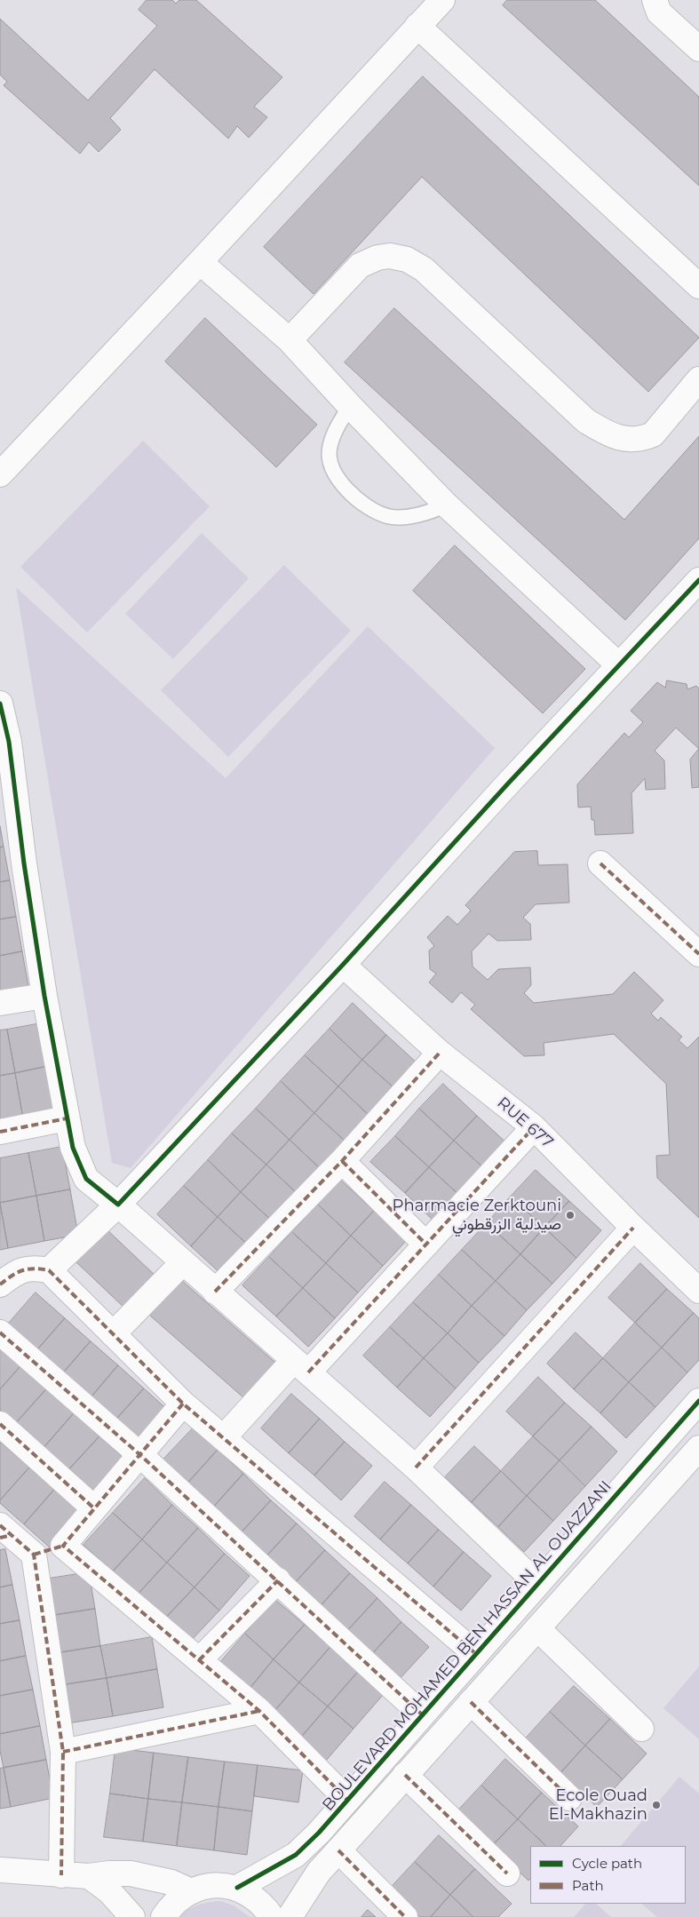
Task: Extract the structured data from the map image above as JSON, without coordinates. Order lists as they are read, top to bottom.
{
  "streets": {
    "street": ["RUE 677", "BOULEVARD MOHAMED BEN HASSAN AL OUAZZANI"]
  },
  "places": ["Pharmacie Zerktouni صيدلية الزرقطوني", "Ecole Ouad El-Makhazin"],
  "legend": ["Cycle path", "Path"]
}
